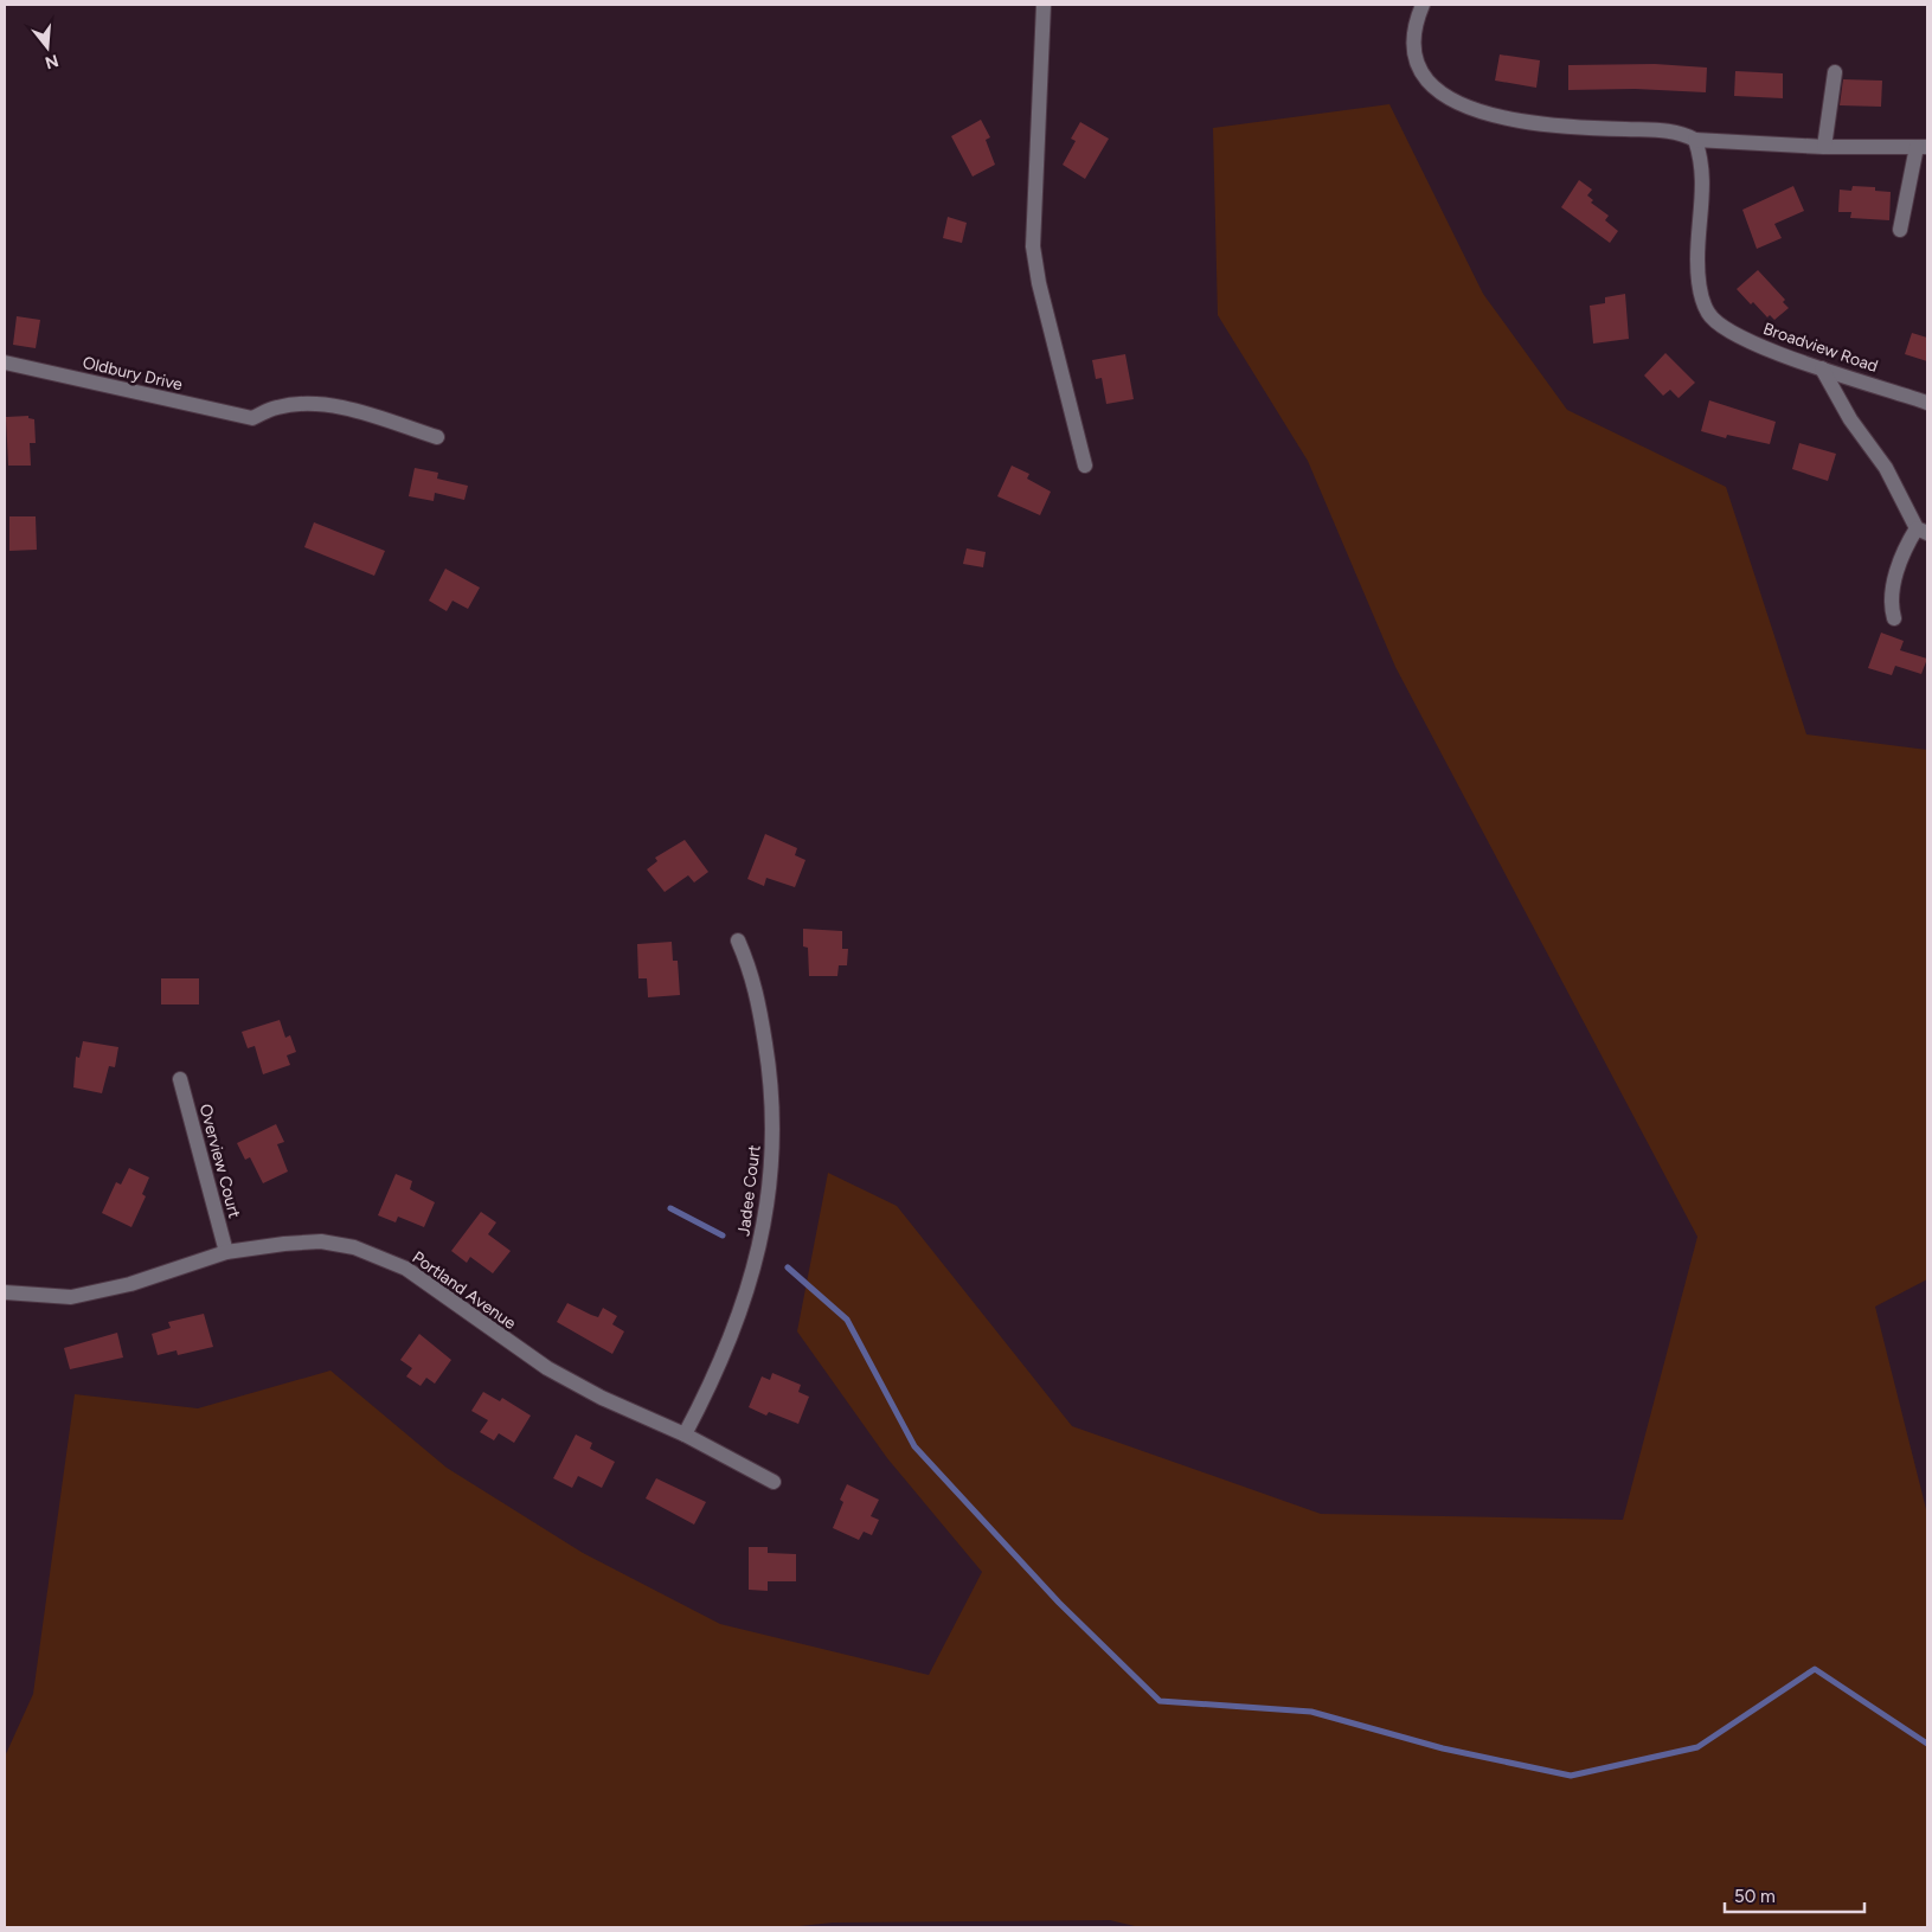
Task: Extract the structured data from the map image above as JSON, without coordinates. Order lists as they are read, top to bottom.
{
  "streets": {
    "street": [
      "Broadview Road",
      "Oldbury Drive",
      "Overview Court",
      "Jadee Court",
      "Portland Avenue"
    ]
  },
  "crossings": [
    ["Overview Court", "Portland Avenue"],
    ["Jadee Court", "Portland Avenue"]
  ],
  "scale_bar": "50 m",
  "north": "bottom"
}
